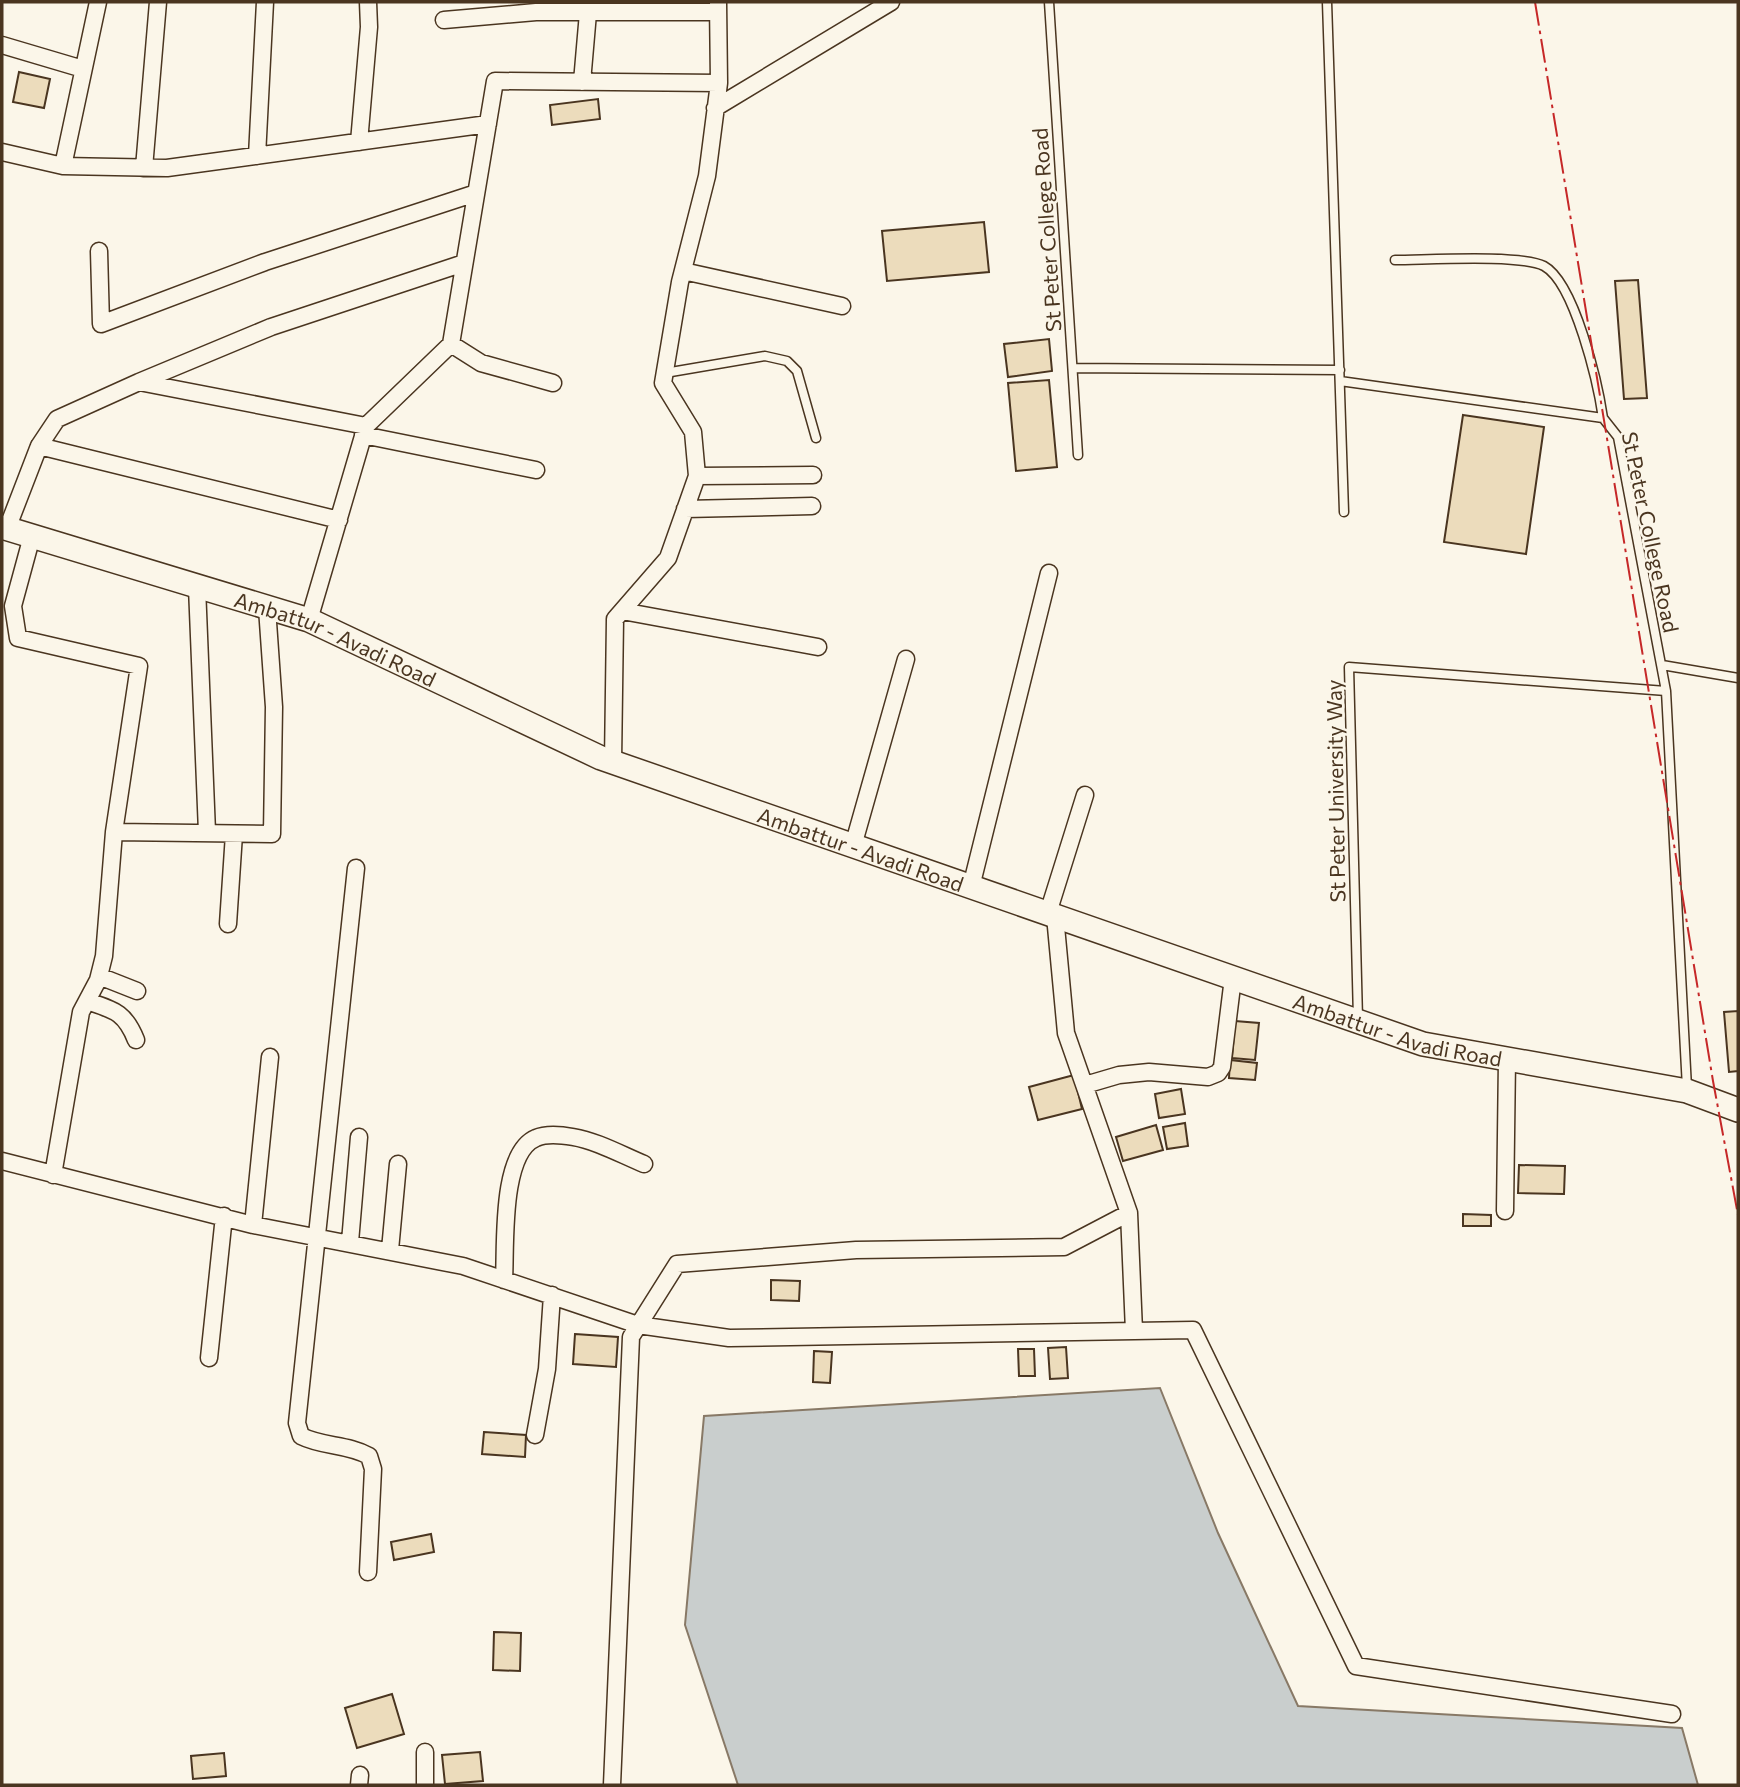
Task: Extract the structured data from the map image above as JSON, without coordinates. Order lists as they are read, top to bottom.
{
  "streets": {
    "street": ["Ambattur - Avadi Road"],
    "lane": ["St Peter College Road", "St Peter University Way"]
  },
  "crossings": [
    ["St Peter College Road", "Ambattur - Avadi Road"],
    ["St Peter College Road", "St Peter University Way"],
    ["Ambattur - Avadi Road", "St Peter University Way"]
  ]
}
